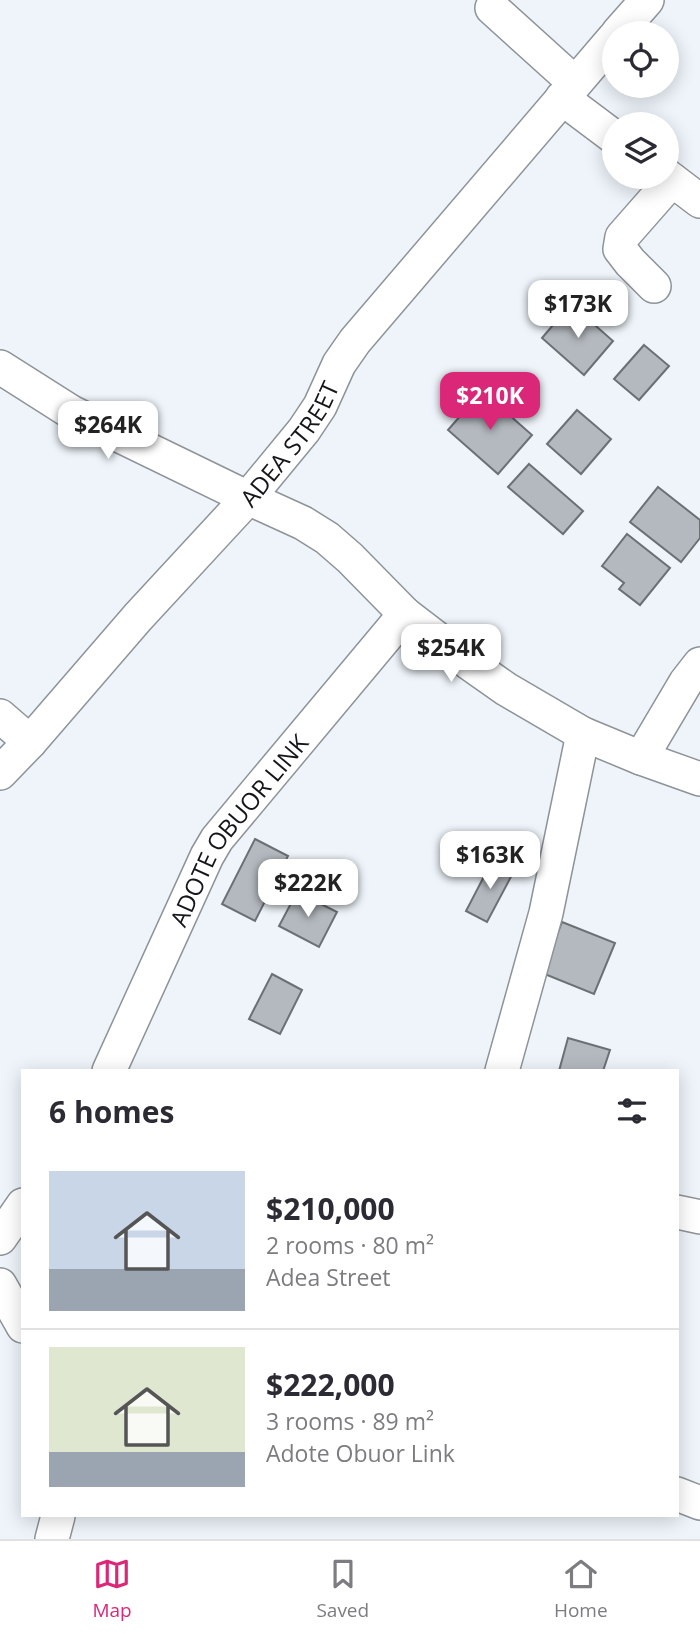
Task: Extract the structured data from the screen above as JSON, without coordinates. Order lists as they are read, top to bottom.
{
  "streets": {
    "street": ["ADEA STREET", "ADOTE OBUOR LINK"]
  },
  "page": {
    "price": [
      "$173K",
      "$210K",
      "$264K",
      "$254K",
      "$163K",
      "$222K"
    ],
    "heading": "6 homes",
    "list": [
      {
        "name": "$210,000",
        "note": "2 rooms · 80 m² · Adea Street"
      },
      {
        "name": "$222,000",
        "note": "3 rooms · 89 m² · Adote Obuor Link"
      }
    ],
    "tabs": ["Map", "Saved", "Home"]
  }
}
